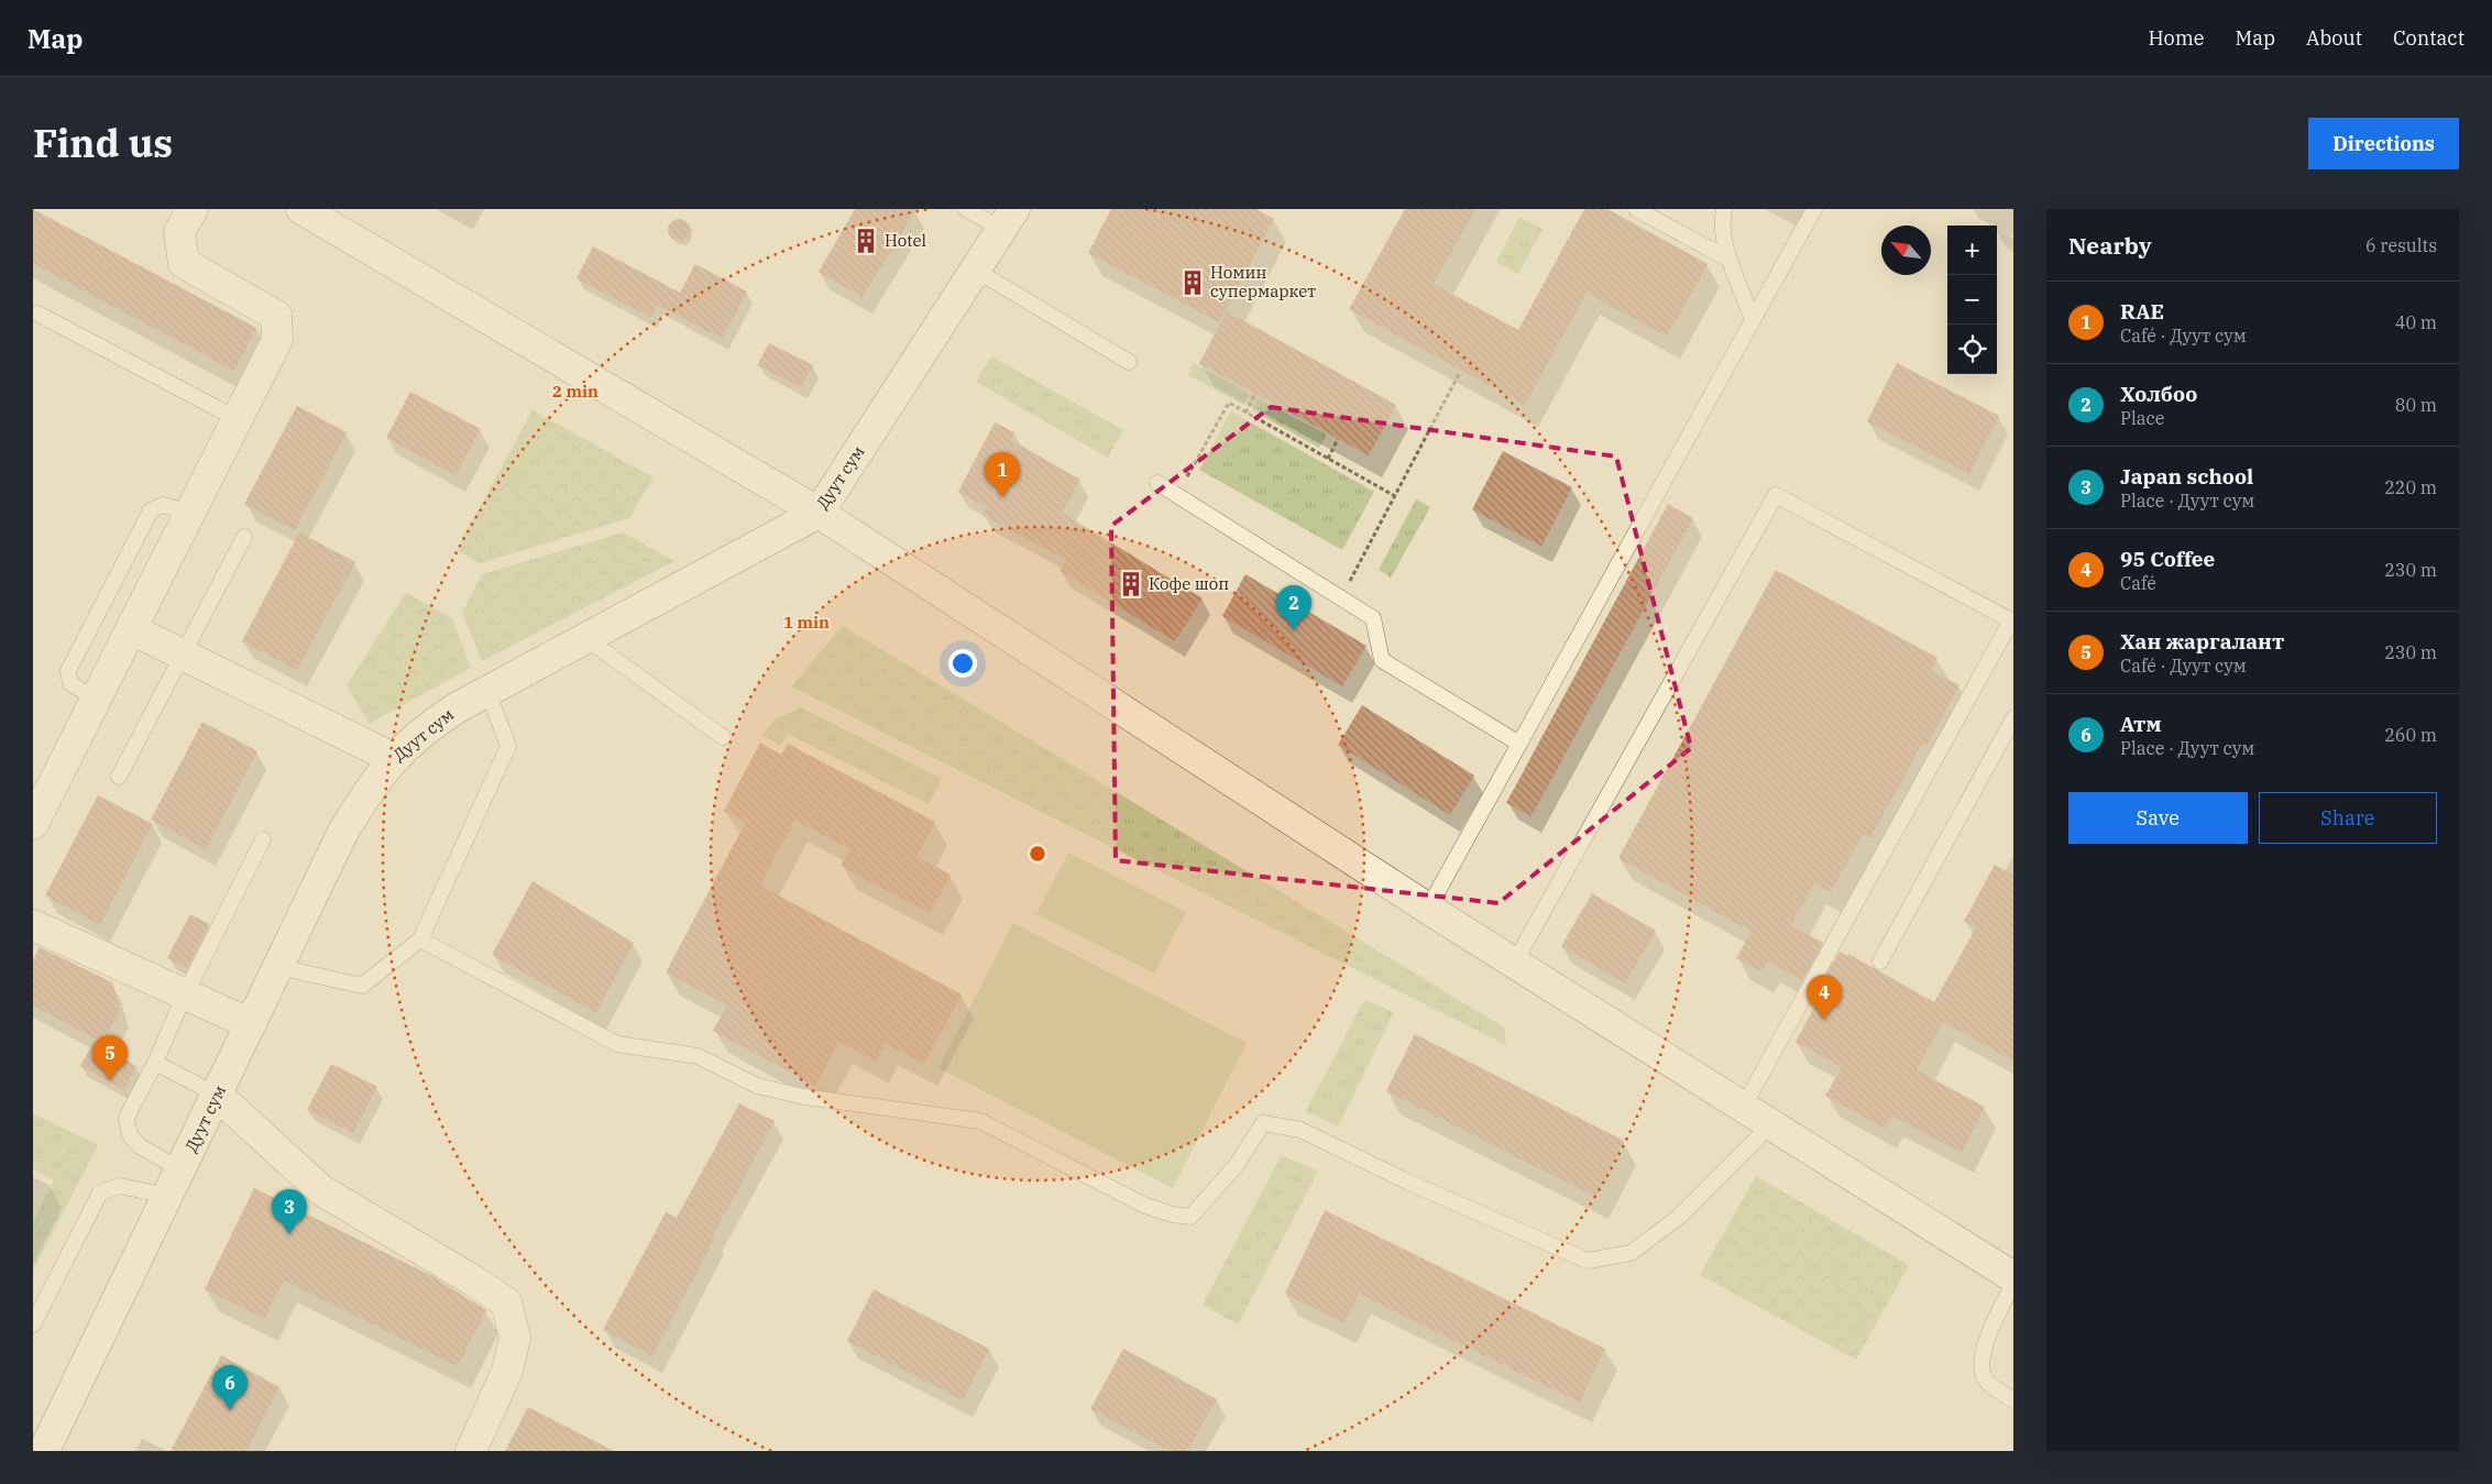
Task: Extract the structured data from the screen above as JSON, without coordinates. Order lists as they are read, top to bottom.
{
  "streets": {
    "street": ["Дуут сум"]
  },
  "places": {
    "building": ["Hotel", "Номин супермаркет", "Кофе шоп"]
  },
  "north": "top left",
  "page": {
    "header": "Map",
    "nav": [
      "Home",
      "Map",
      "About",
      "Contact"
    ],
    "title": "Find us",
    "buttons": [
      "Directions",
      ["Save", "Share"]
    ],
    "heading": ["Nearby", "6 results"],
    "map_buttons": ["+", "−"],
    "list": [
      {
        "mark": "1",
        "name": "RAE",
        "note": "Café · Дуут сум",
        "value": "40 m"
      },
      {
        "mark": "2",
        "name": "Холбоо",
        "note": "Place",
        "value": "80 m"
      },
      {
        "mark": "3",
        "name": "Japan school",
        "note": "Place · Дуут сум",
        "value": "220 m"
      },
      {
        "mark": "4",
        "name": "95 Coffee",
        "note": "Café",
        "value": "230 m"
      },
      {
        "mark": "5",
        "name": "Хан жаргалант",
        "note": "Café · Дуут сум",
        "value": "230 m"
      },
      {
        "mark": "6",
        "name": "Атм",
        "note": "Place · Дуут сум",
        "value": "260 m"
      }
    ],
    "pins": [
      "1",
      "2",
      "4",
      "5",
      "3",
      "6"
    ]
  },
  "rings": ["2 min", "1 min"]
}
